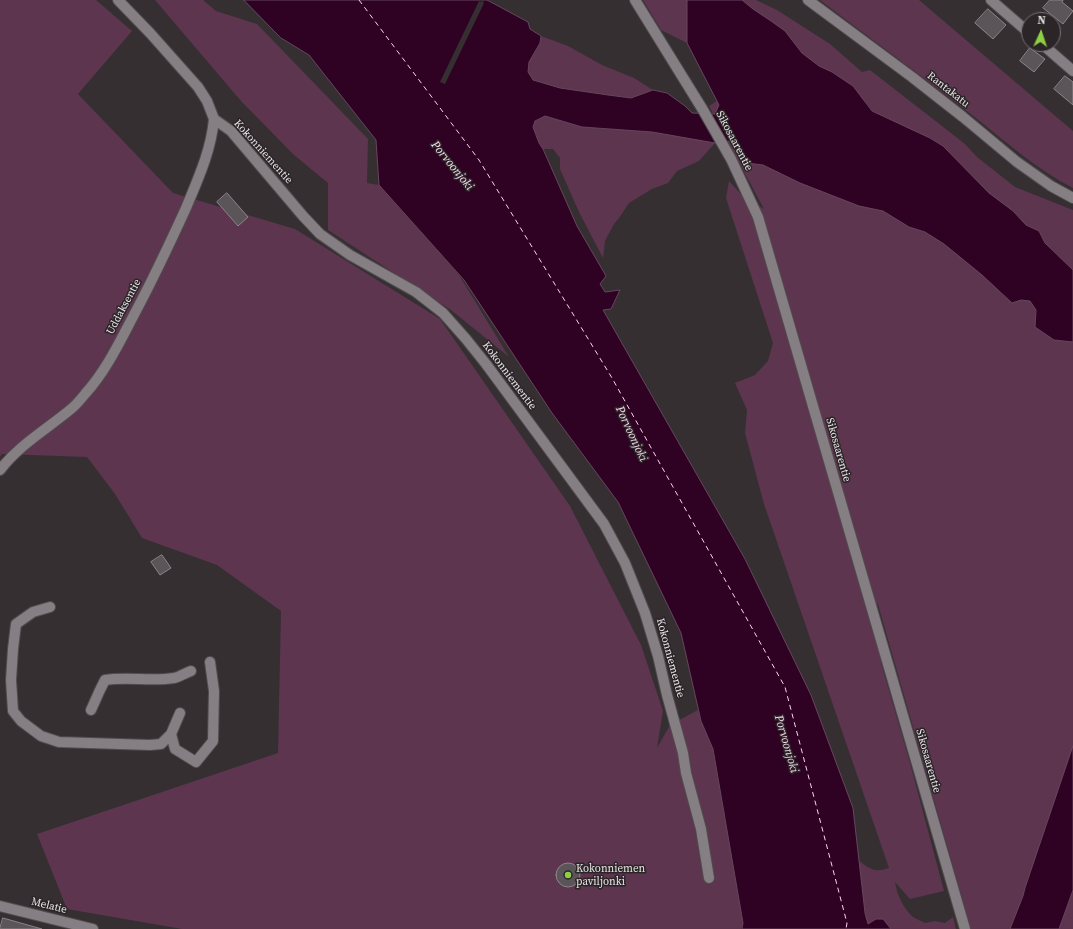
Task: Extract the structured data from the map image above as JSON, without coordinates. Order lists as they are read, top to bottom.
{
  "streets": {
    "street": [
      "Rantakatu",
      "Sikosaarentie",
      "Kokonniementie",
      "Uddaksentie",
      "Melatie"
    ]
  },
  "crossings": [
    ["Kokonniementie", "Uddaksentie"]
  ],
  "water": ["Porvoonjoki"],
  "places": ["Kokonniemen paviljonki"],
  "north": "top"
}
